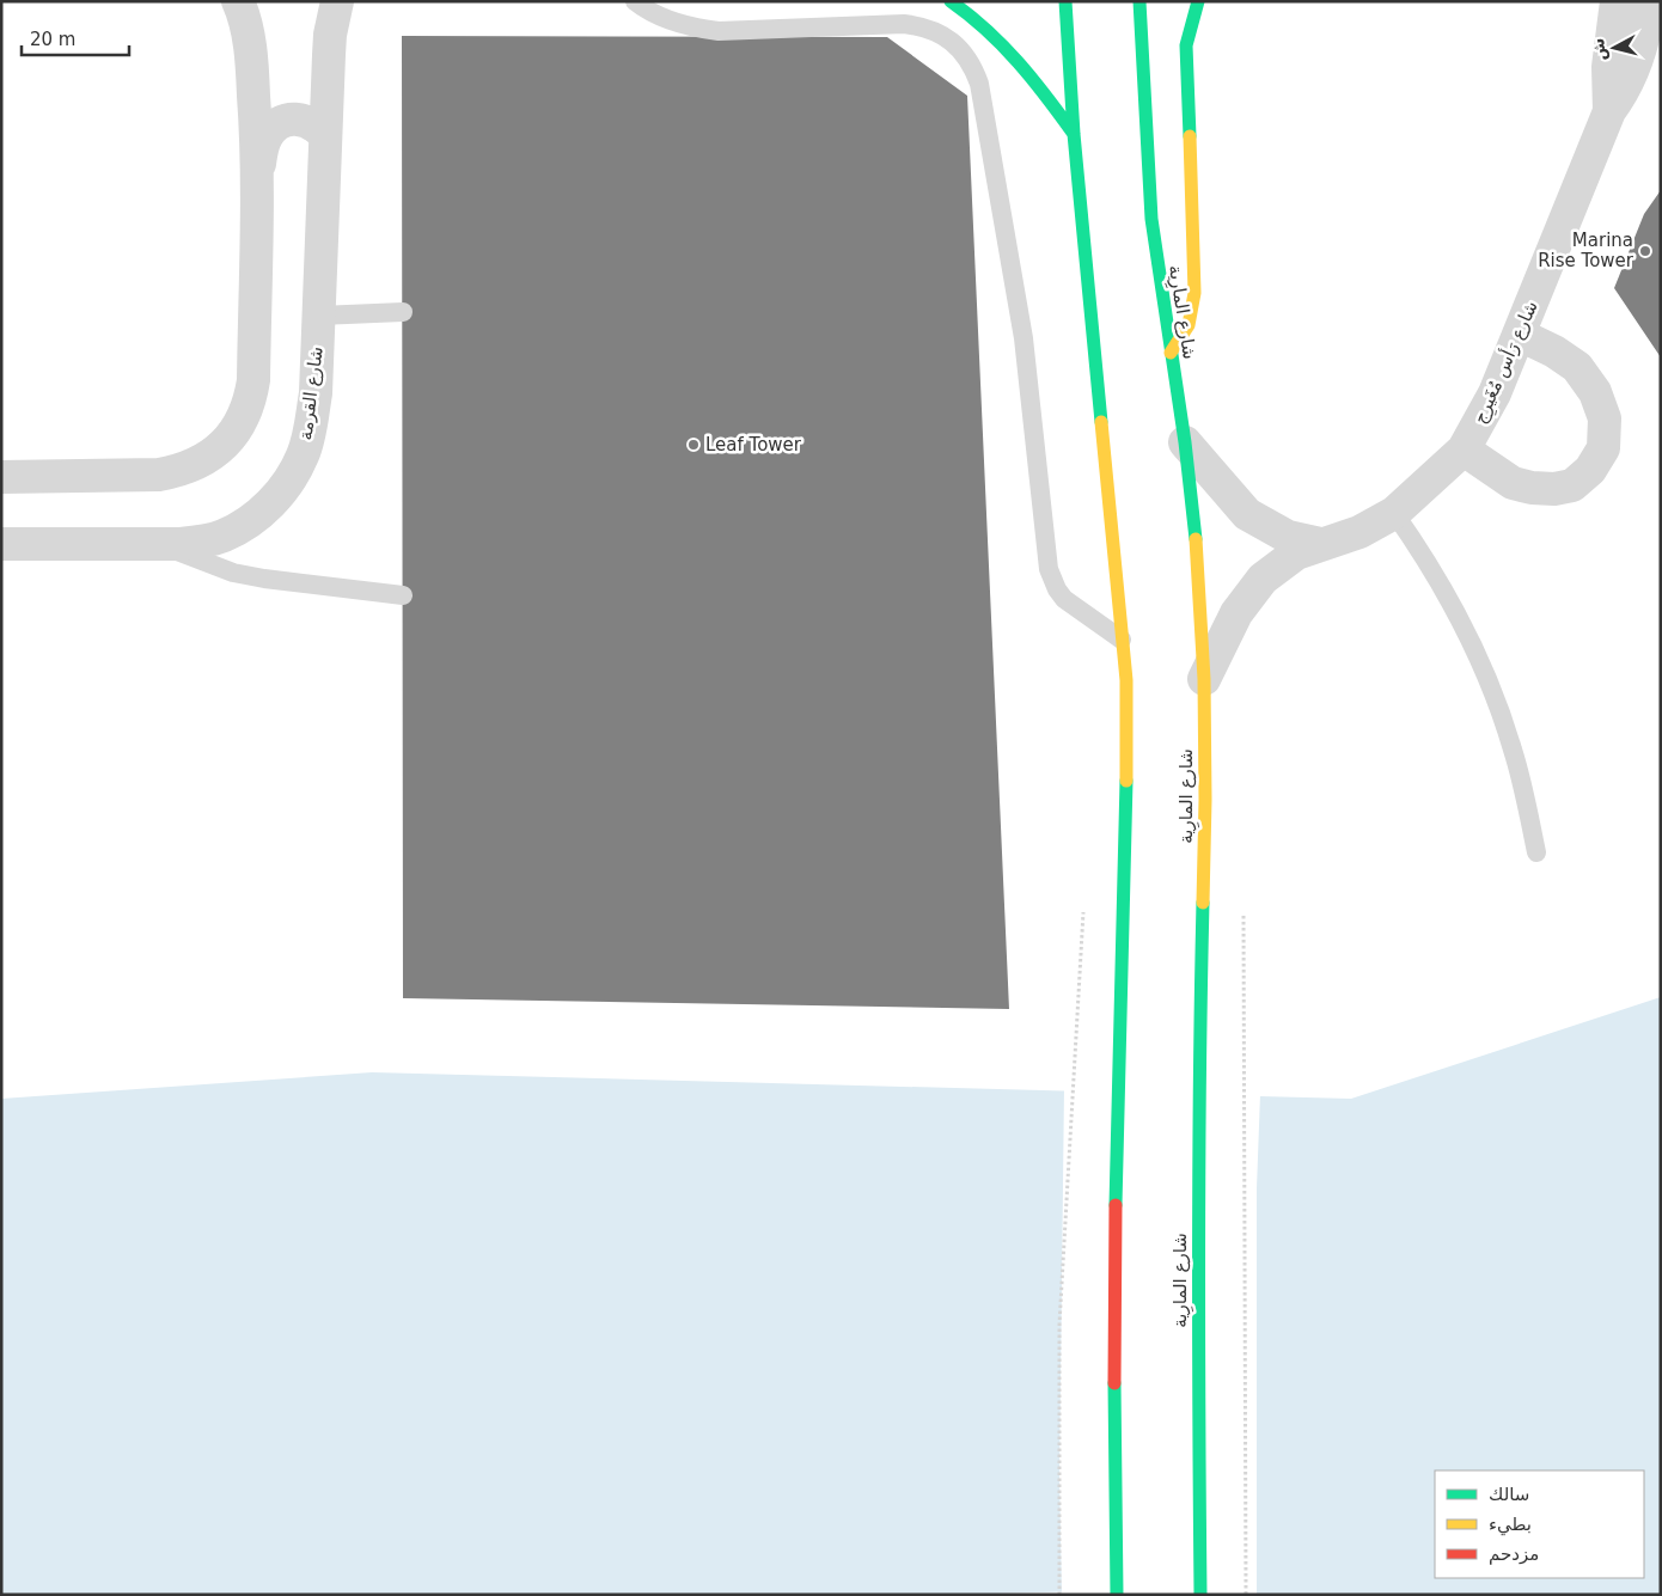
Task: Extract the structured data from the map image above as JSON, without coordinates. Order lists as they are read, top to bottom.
{
  "streets": {
    "street": ["شارع المارِية", "شارع رَأس مُغَيرِج", "شارع القرمة"]
  },
  "crossings": [
    ["شارع المارِية", "شارع رَأس مُغَيرِج"]
  ],
  "places": ["Marina Rise Tower", "Leaf Tower"],
  "legend": ["سالك", "بطيء", "مزدحم"],
  "scale_bar": "20 m",
  "north": "left"
}
